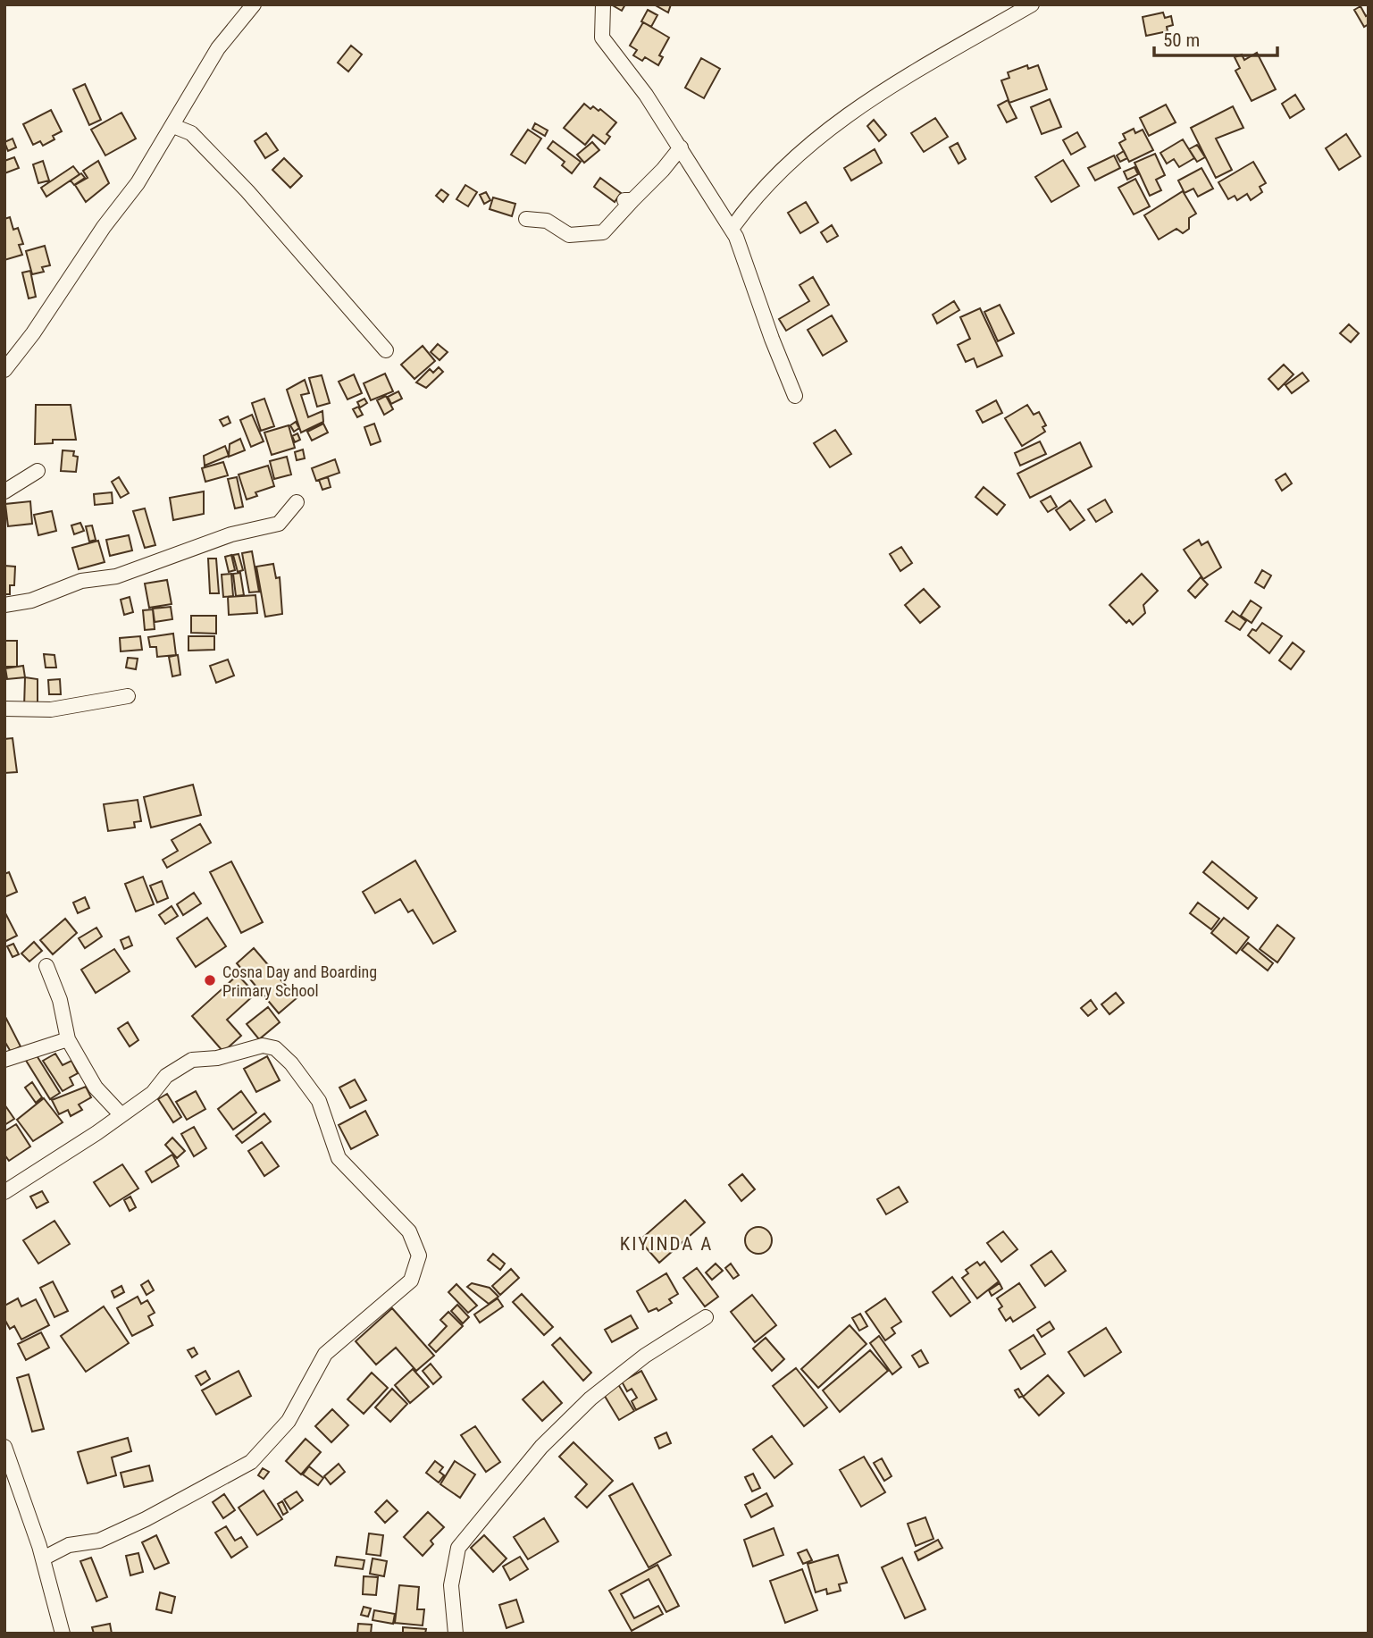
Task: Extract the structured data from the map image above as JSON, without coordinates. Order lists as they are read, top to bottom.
{
  "districts": ["KIYINDA A"],
  "places": ["Cosna Day and Boarding Primary School"],
  "scale_bar": "50 m"
}
